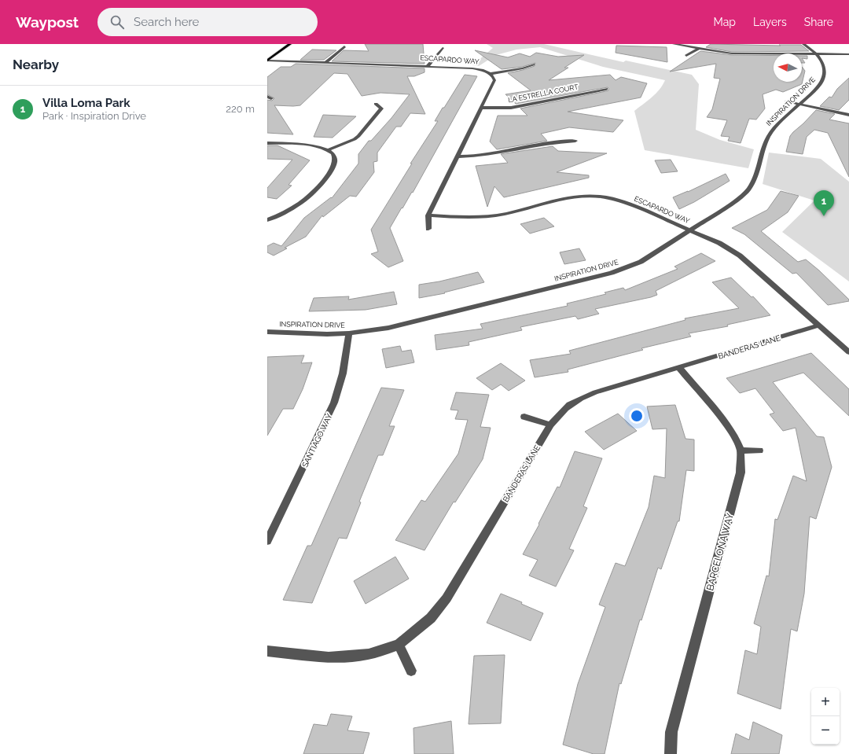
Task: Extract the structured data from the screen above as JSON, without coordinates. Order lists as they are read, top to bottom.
{
  "streets": {
    "street": [
      "ESCAPARDO WAY",
      "LA ESTRELLA COURT",
      "INSPIRATION DRIVE",
      "BANDERAS LANE",
      "SANTIAGO WAY",
      "BARCELONA WAY"
    ]
  },
  "crossings": [
    ["ESCAPARDO WAY", "INSPIRATION DRIVE"],
    ["ESCAPARDO WAY", "BANDERAS LANE"],
    ["INSPIRATION DRIVE", "SANTIAGO WAY"],
    ["BANDERAS LANE", "BARCELONA WAY"]
  ],
  "north": "left",
  "page": {
    "header": "Waypost",
    "search": "Search here",
    "nav": ["Map", "Layers", "Share"],
    "heading": "Nearby",
    "list": [
      {
        "mark": "1",
        "name": "Villa Loma Park",
        "note": "Park · Inspiration Drive",
        "value": "220 m"
      }
    ],
    "pins": "1",
    "map_buttons": ["+", "−"]
  }
}
